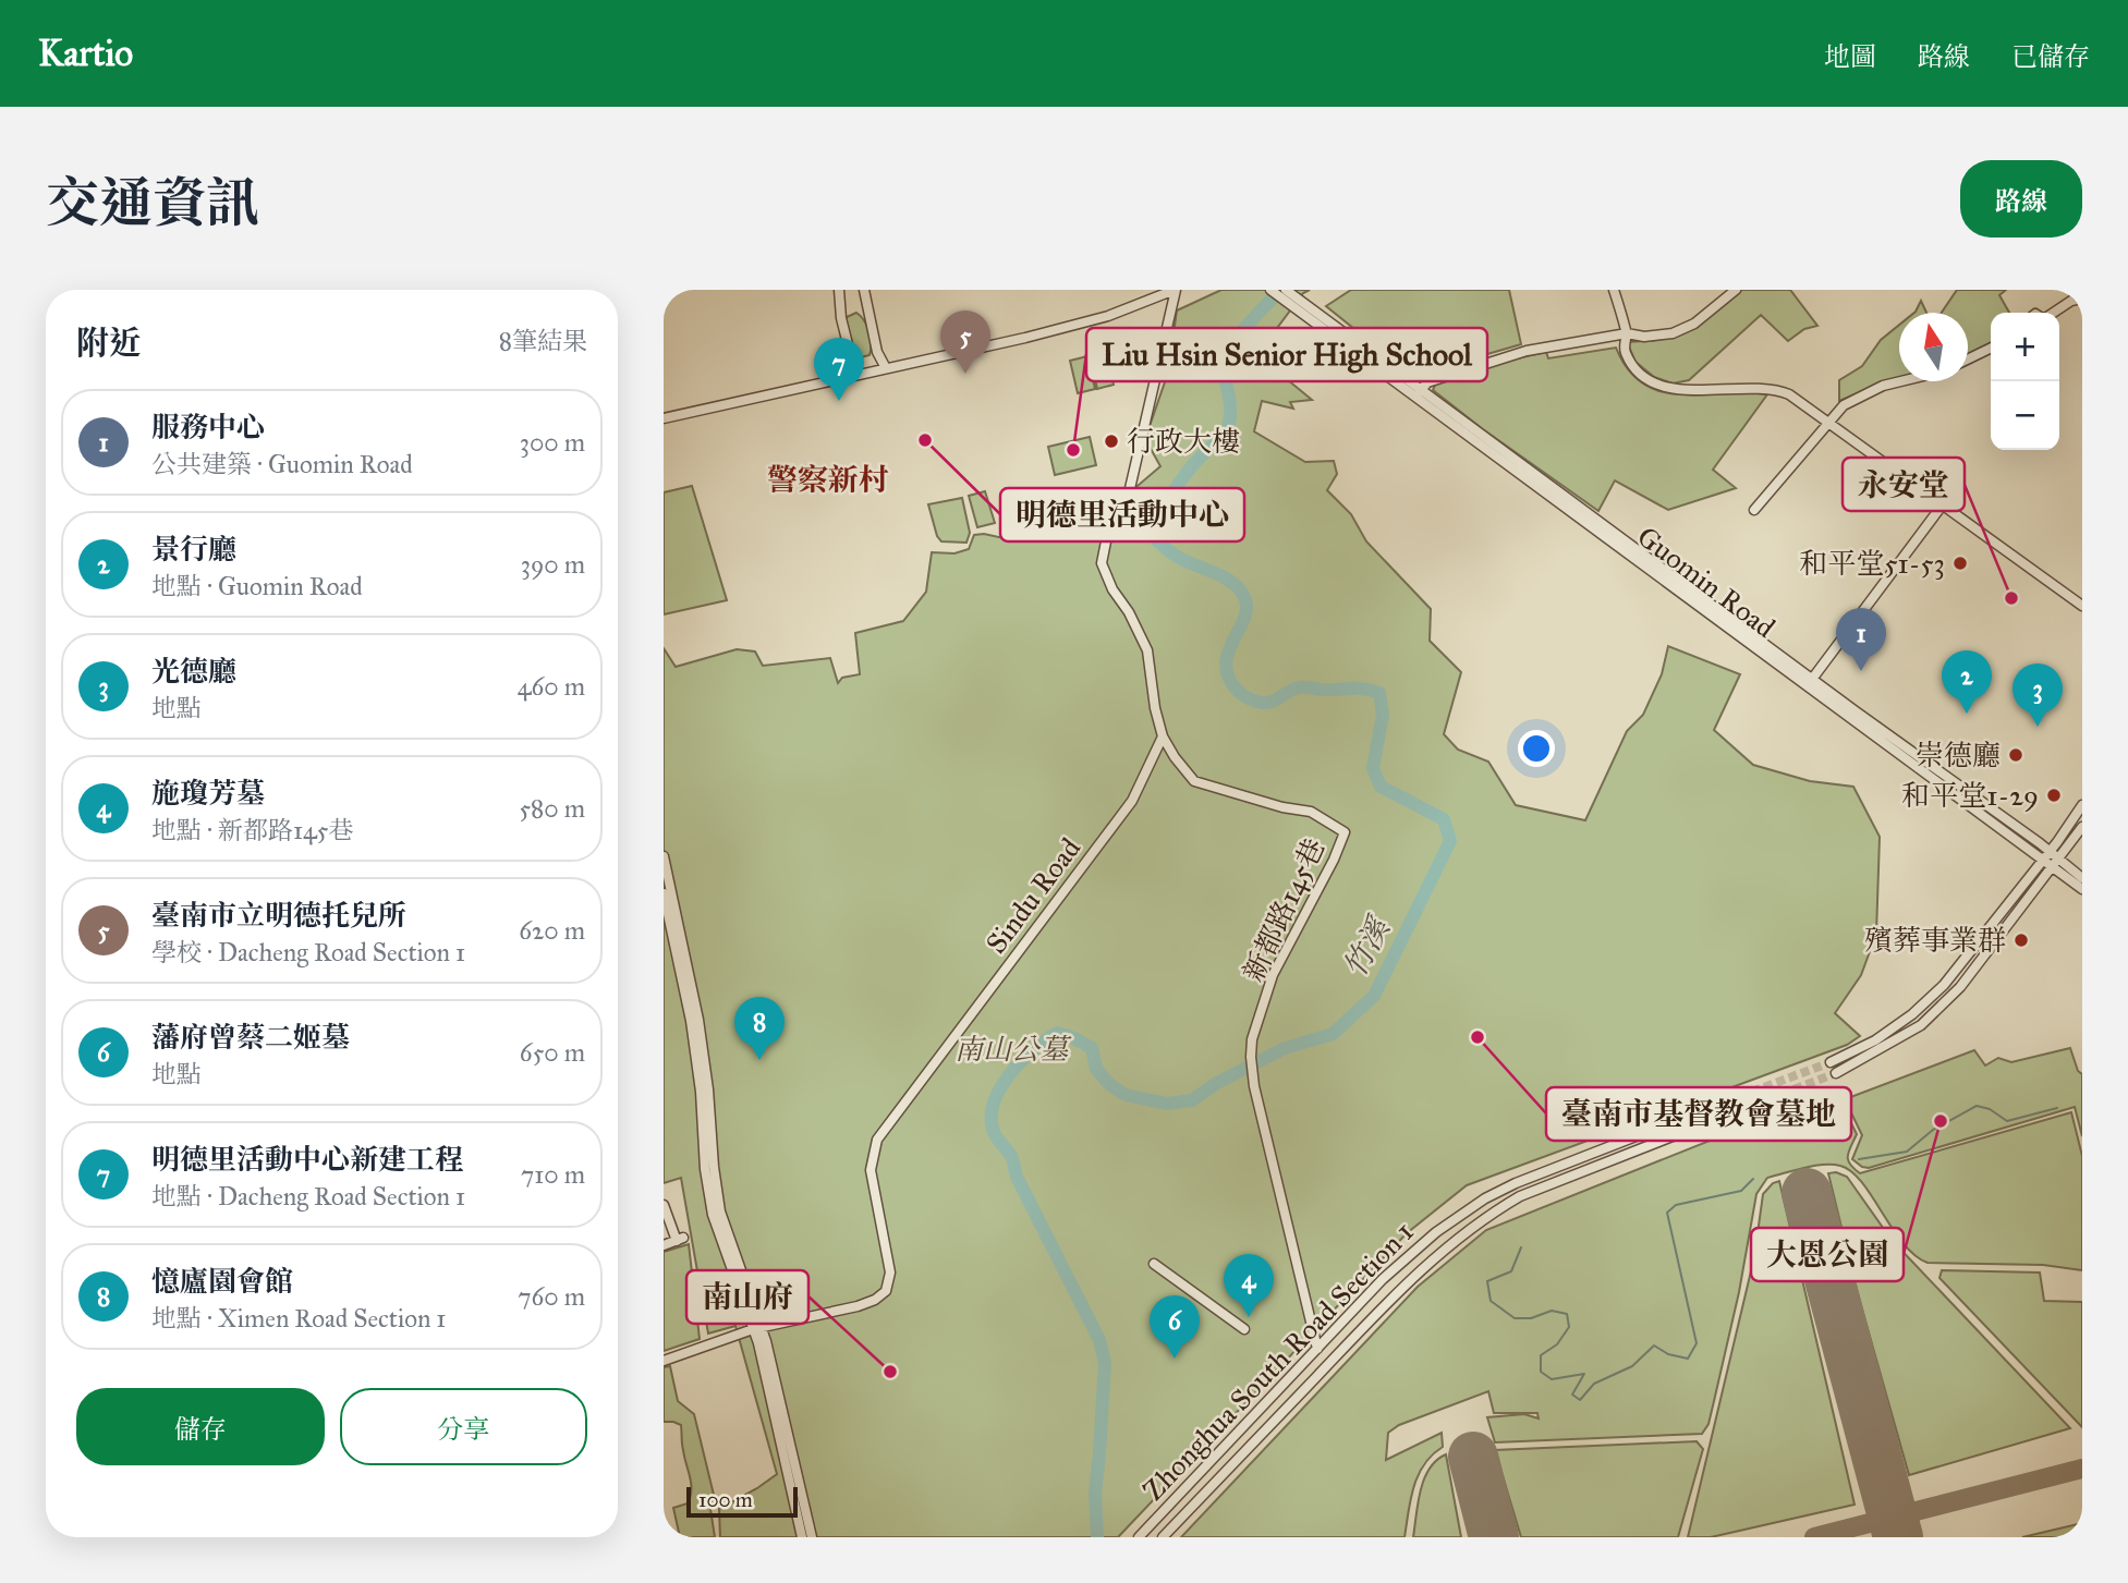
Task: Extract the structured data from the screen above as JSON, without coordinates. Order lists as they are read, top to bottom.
{
  "streets": {
    "street": [
      "Guomin Road",
      "Sindu Road",
      "新都路145巷",
      "Zhonghua South Road Section 1"
    ]
  },
  "crossings": [
    ["Sindu Road", "新都路145巷"],
    ["新都路145巷", "Zhonghua South Road Section 1"]
  ],
  "districts": ["警察新村"],
  "water": ["竹溪"],
  "parks": ["南山公墓"],
  "places": [
    "明德里活動中心",
    "行政大樓",
    "Liu Hsin Senior High School",
    "和平堂51-53",
    "永安堂",
    "崇德廳",
    "和平堂1-29",
    "殯葬事業群",
    "臺南市基督教會墓地",
    "大恩公園",
    "南山府"
  ],
  "scale_bar": "100 m",
  "north": "top",
  "page": {
    "header": "Kartio",
    "nav": ["地圖", "路線", "已儲存"],
    "title": "交通資訊",
    "buttons": [
      "路線",
      ["儲存", "分享"]
    ],
    "heading": ["附近", "8筆結果"],
    "pins": [
      "5",
      "7",
      "1",
      "2",
      "3",
      "8",
      "4",
      "6"
    ],
    "map_buttons": ["+", "−"],
    "list": [
      {
        "mark": "1",
        "name": "服務中心",
        "note": "公共建築 · Guomin Road",
        "value": "300 m"
      },
      {
        "mark": "2",
        "name": "景行廳",
        "note": "地點 · Guomin Road",
        "value": "390 m"
      },
      {
        "mark": "3",
        "name": "光德廳",
        "note": "地點",
        "value": "460 m"
      },
      {
        "mark": "4",
        "name": "施瓊芳墓",
        "note": "地點 · 新都路145巷",
        "value": "580 m"
      },
      {
        "mark": "5",
        "name": "臺南市立明德托兒所",
        "note": "學校 · Dacheng Road Section 1",
        "value": "620 m"
      },
      {
        "mark": "6",
        "name": "藩府曾蔡二姬墓",
        "note": "地點",
        "value": "650 m"
      },
      {
        "mark": "7",
        "name": "明德里活動中心新建工程",
        "note": "地點 · Dacheng Road Section 1",
        "value": "710 m"
      },
      {
        "mark": "8",
        "name": "憶廬園會館",
        "note": "地點 · Ximen Road Section 1",
        "value": "760 m"
      }
    ],
    "scale": "100 m"
  }
}
